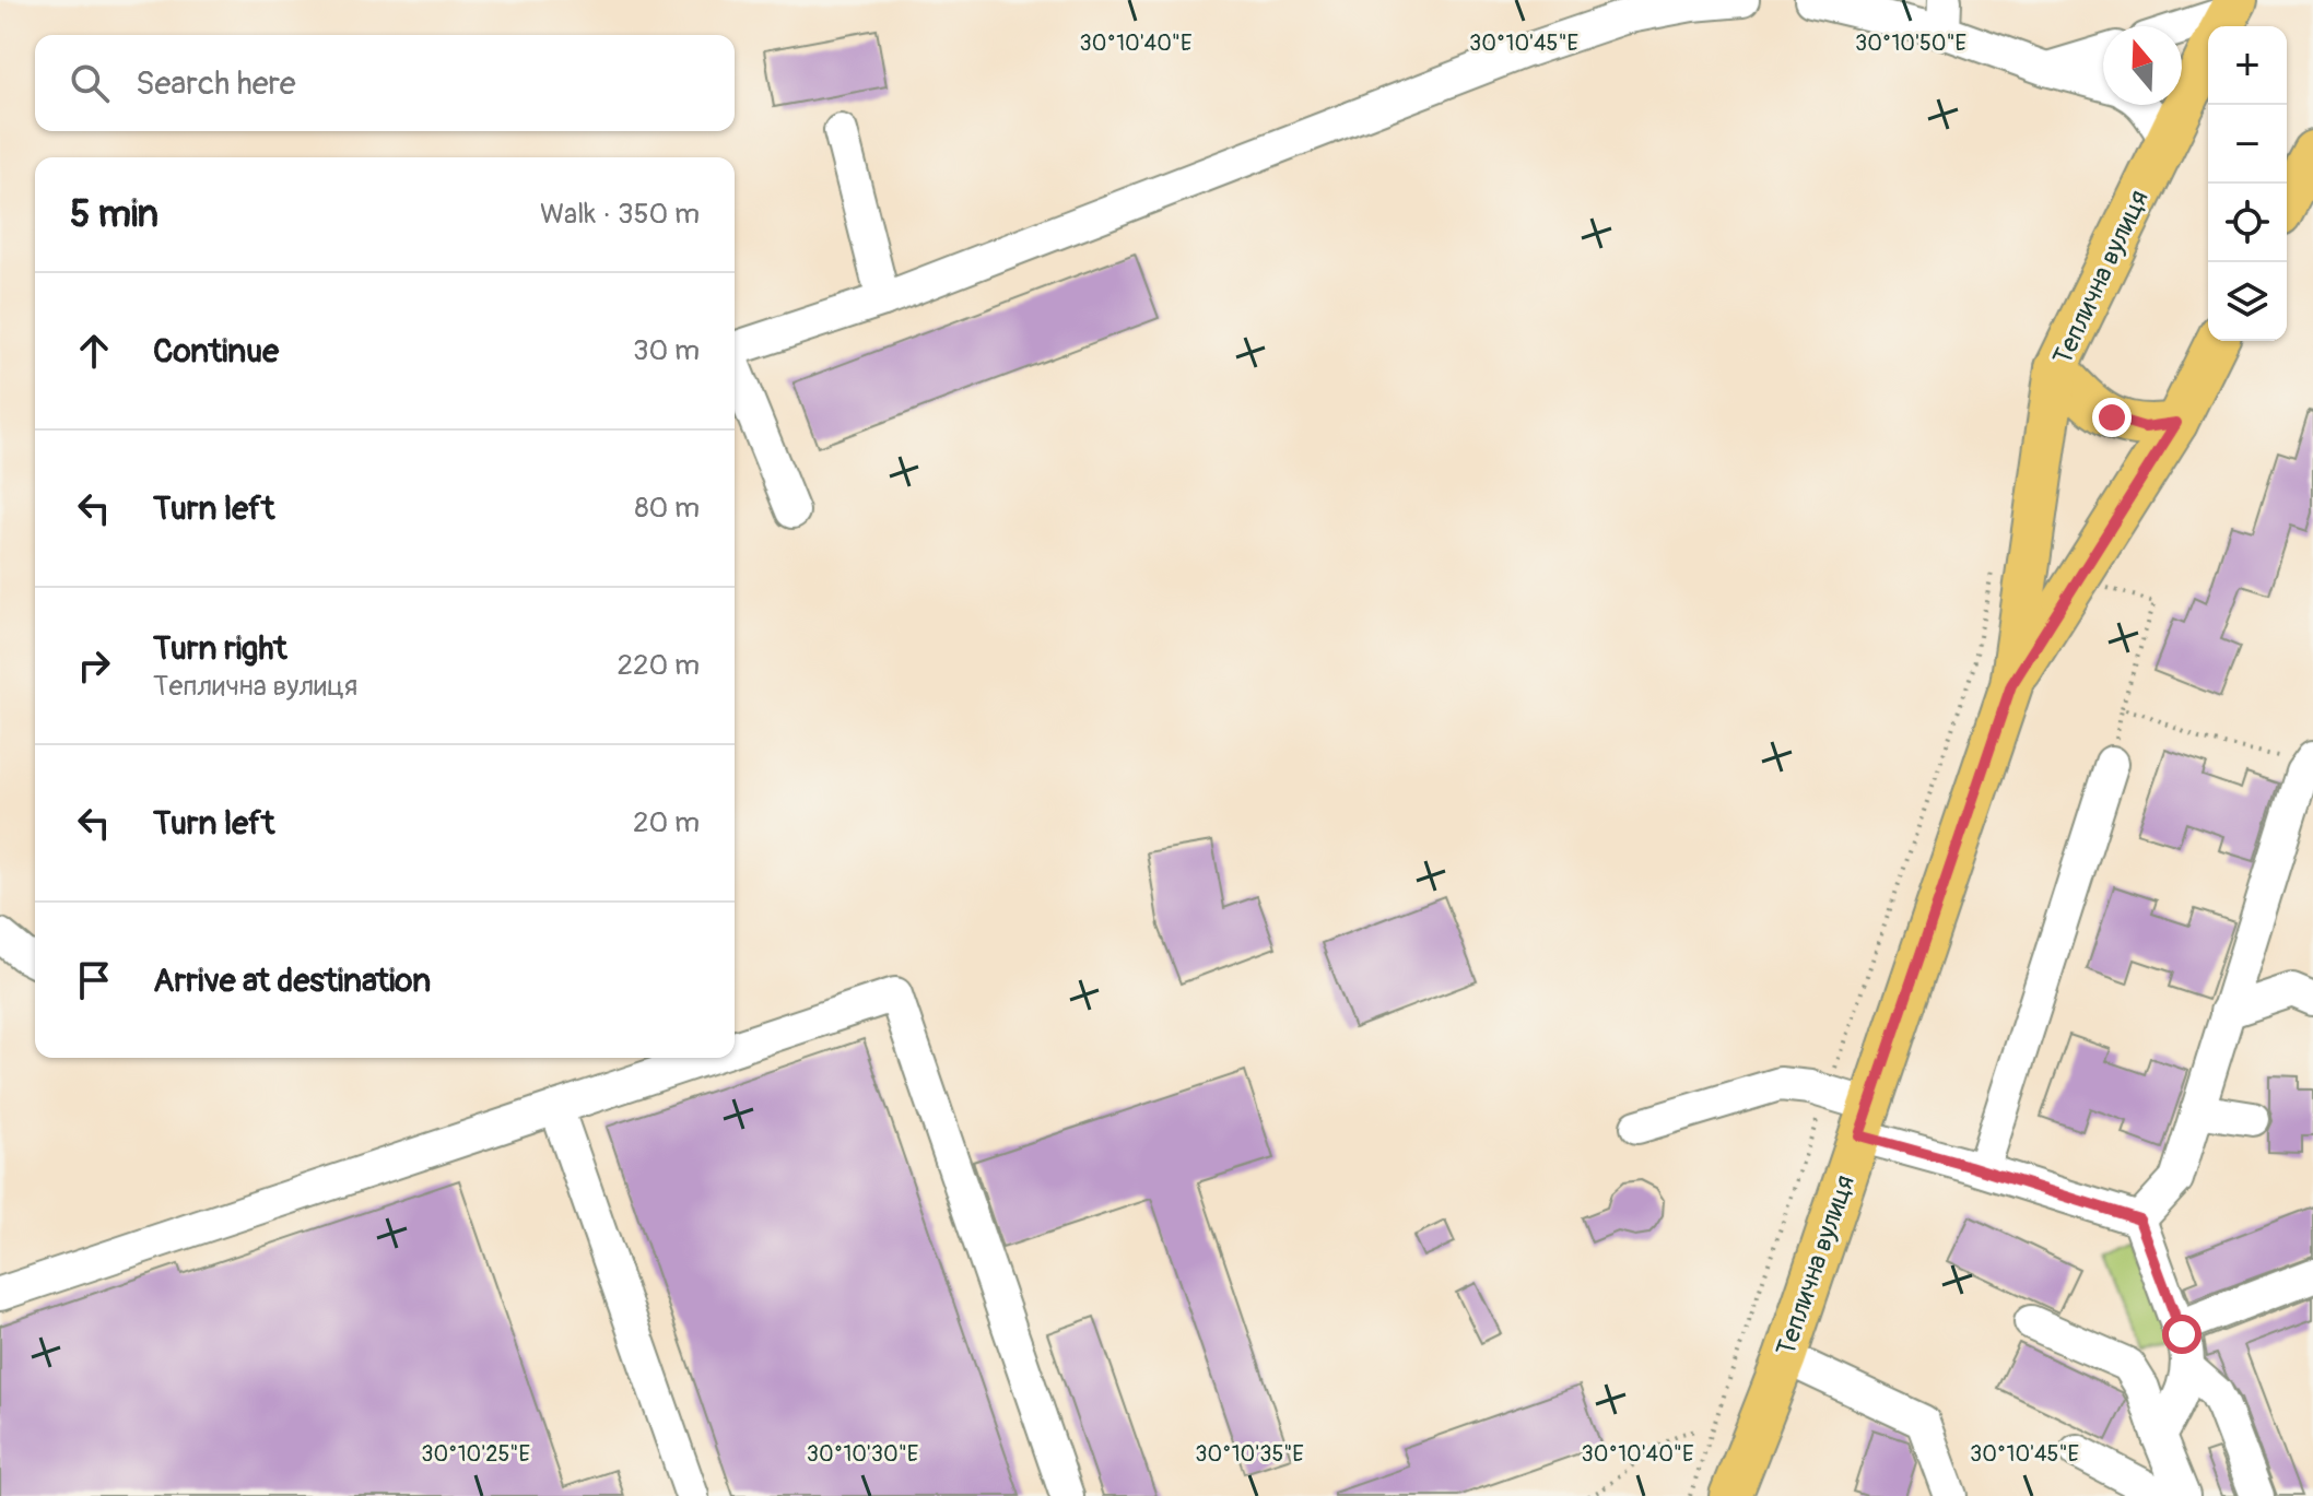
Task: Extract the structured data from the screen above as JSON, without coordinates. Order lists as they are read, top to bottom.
{
  "streets": {
    "main road": ["Теплична вулиця"]
  },
  "north": "top",
  "page": {
    "map_buttons": ["+", "−"],
    "search": "Search here",
    "heading": ["5 min", "Walk · 350 m"],
    "list": [
      ["Continue", "30 m"],
      ["Turn left", "80 m"],
      ["Turn right", "Теплична вулиця", "220 m"],
      ["Turn left", "20 m"],
      "Arrive at destination"
    ]
  },
  "coordinates": [
    "30°10'40\"E",
    "30°10'45\"E",
    "30°10'50\"E",
    "30°10'25\"E",
    "30°10'30\"E",
    "30°10'35\"E"
  ]
}
